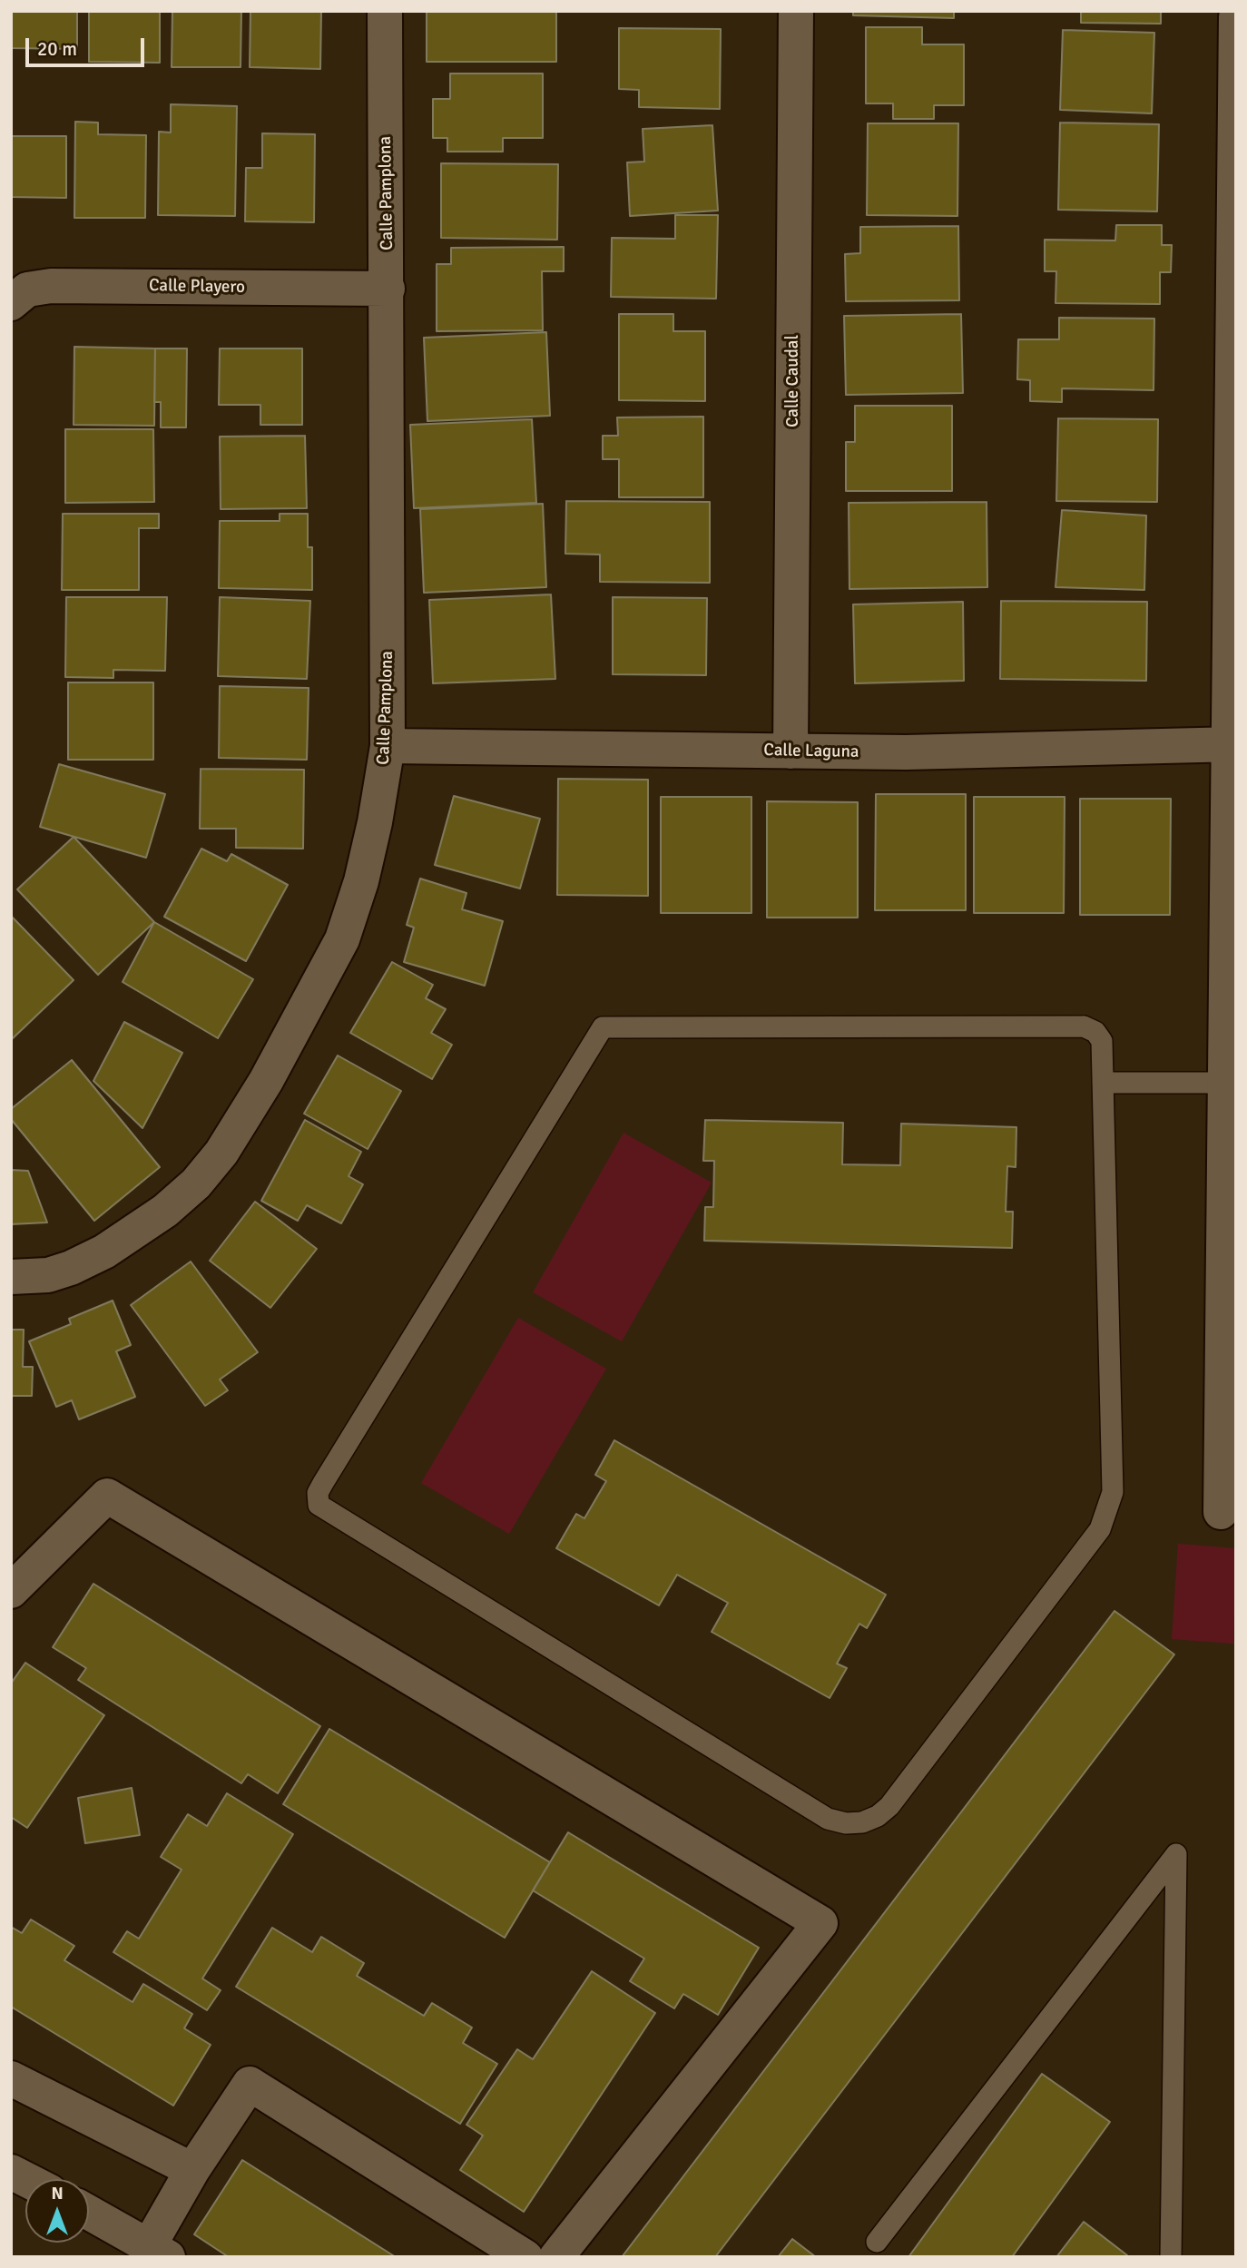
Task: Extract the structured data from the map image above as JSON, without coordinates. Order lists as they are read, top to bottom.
{
  "streets": {
    "street": [
      "Calle Pamplona",
      "Calle Playero",
      "Calle Caudal",
      "Calle Laguna"
    ]
  },
  "crossings": [
    ["Calle Pamplona", "Calle Playero"],
    ["Calle Pamplona", "Calle Laguna"],
    ["Calle Caudal", "Calle Laguna"]
  ],
  "scale_bar": "20 m",
  "north": "top"
}
